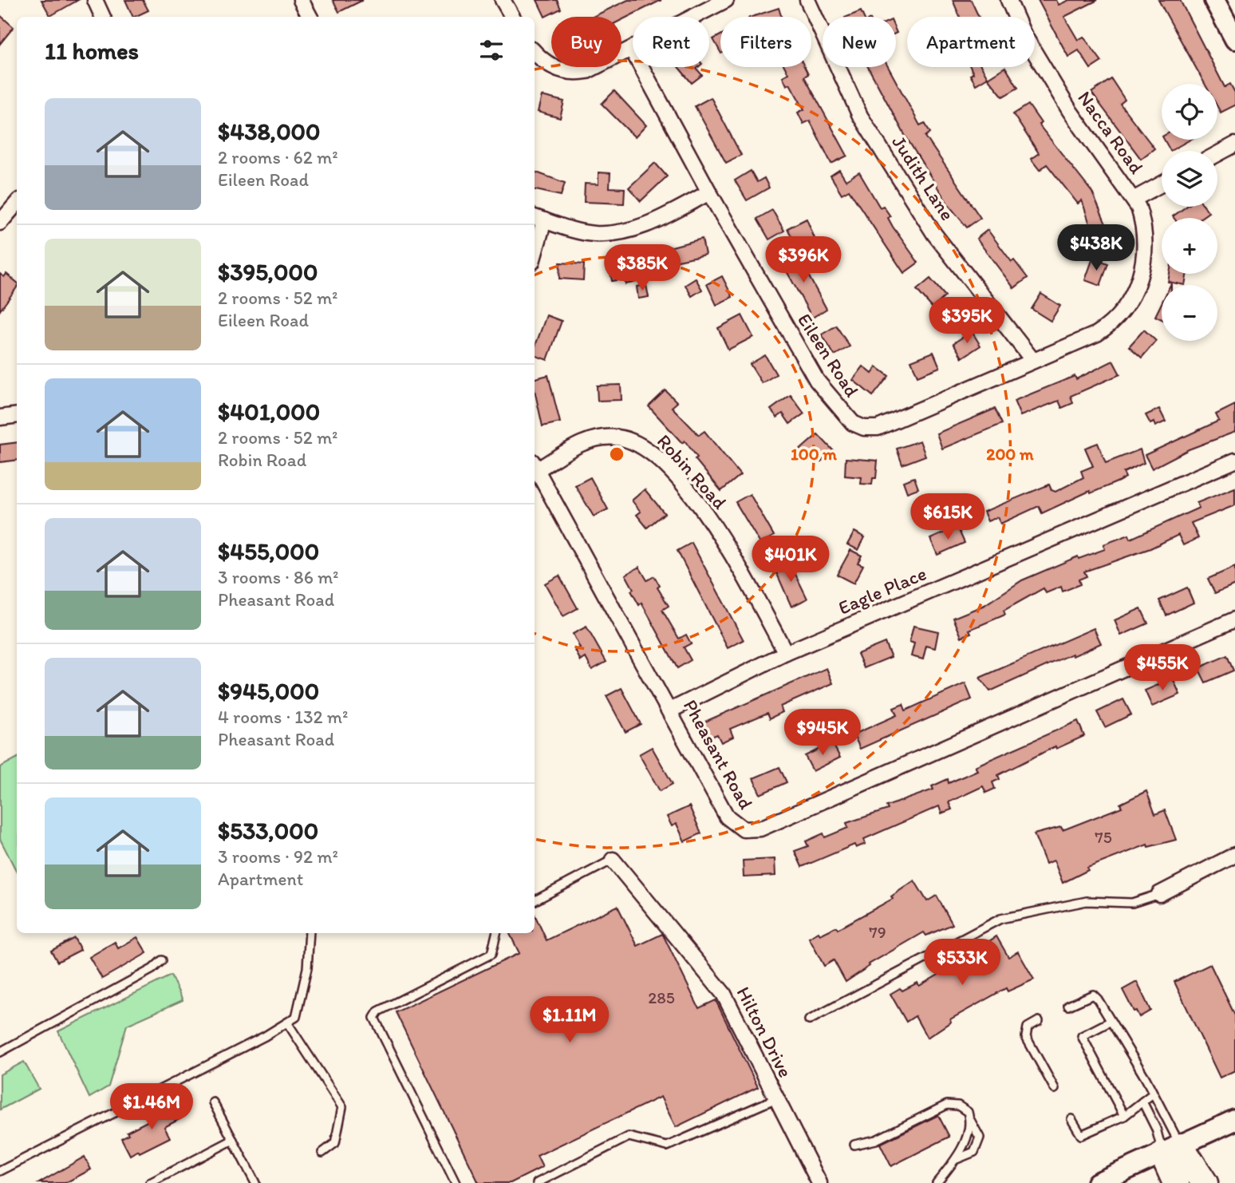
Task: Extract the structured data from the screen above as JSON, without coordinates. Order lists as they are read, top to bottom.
{
  "streets": {
    "street": [
      "Nacca Road",
      "Judith Lane",
      "Eileen Road",
      "Robin Road",
      "Eagle Place",
      "Pheasant Road",
      "Hilton Drive"
    ]
  },
  "crossings": [
    ["Nacca Road", "Eileen Road"],
    ["Judith Lane", "Eileen Road"],
    ["Robin Road", "Eagle Place"],
    ["Robin Road", "Pheasant Road"],
    ["Eagle Place", "Pheasant Road"]
  ],
  "house_numbers": ["75", "79", "285"],
  "page": {
    "chip": [
      "Buy",
      "Rent",
      "Filters",
      "New",
      "Apartment"
    ],
    "heading": "11 homes",
    "map_buttons": ["+", "−"],
    "list": [
      {
        "name": "$438,000",
        "note": "2 rooms · 62 m² · Eileen Road"
      },
      {
        "name": "$395,000",
        "note": "2 rooms · 52 m² · Eileen Road"
      },
      {
        "name": "$401,000",
        "note": "2 rooms · 52 m² · Robin Road"
      },
      {
        "name": "$455,000",
        "note": "3 rooms · 86 m² · Pheasant Road"
      },
      {
        "name": "$945,000",
        "note": "4 rooms · 132 m² · Pheasant Road"
      },
      {
        "name": "$533,000",
        "note": "3 rooms · 92 m² · Apartment"
      }
    ],
    "price": [
      "$438K",
      "$396K",
      "$385K",
      "$395K",
      "$615K",
      "$401K",
      "$455K",
      "$945K",
      "$533K",
      "$1.11M",
      "$1.46M"
    ]
  },
  "rings": ["100 m", "200 m"]
}
